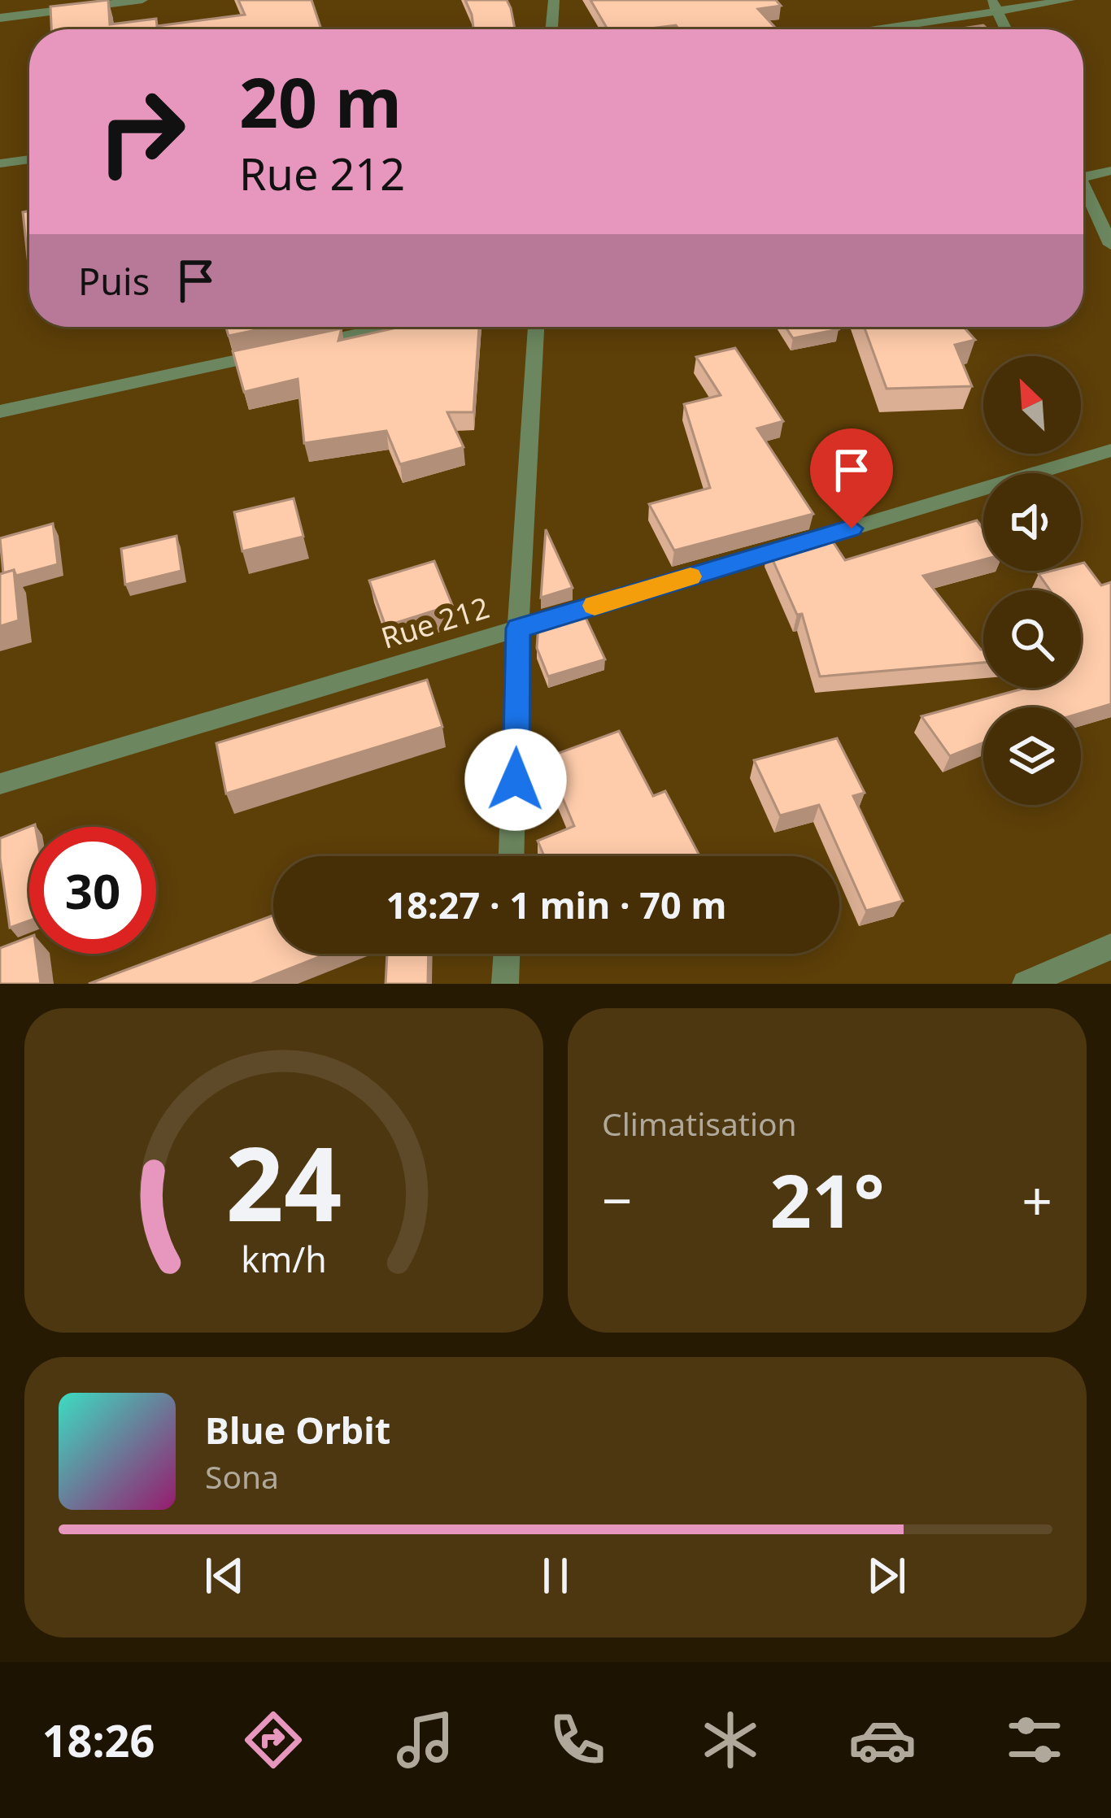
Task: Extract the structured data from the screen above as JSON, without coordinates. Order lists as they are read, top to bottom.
{
  "streets": {
    "street": ["Rue 212"]
  },
  "north": "top left",
  "page": {
    "turn": ["20 m", "Rue 212"],
    "then": "Puis",
    "limit": "30",
    "trip": "18:27 · 1 min · 70 m",
    "tile": "Climatisation",
    "heat": ["−", "21°", "+"],
    "song": ["Blue Orbit", "Sona"],
    "tabs": "18:26",
    "gauge": ["24", "km/h"]
  }
}
